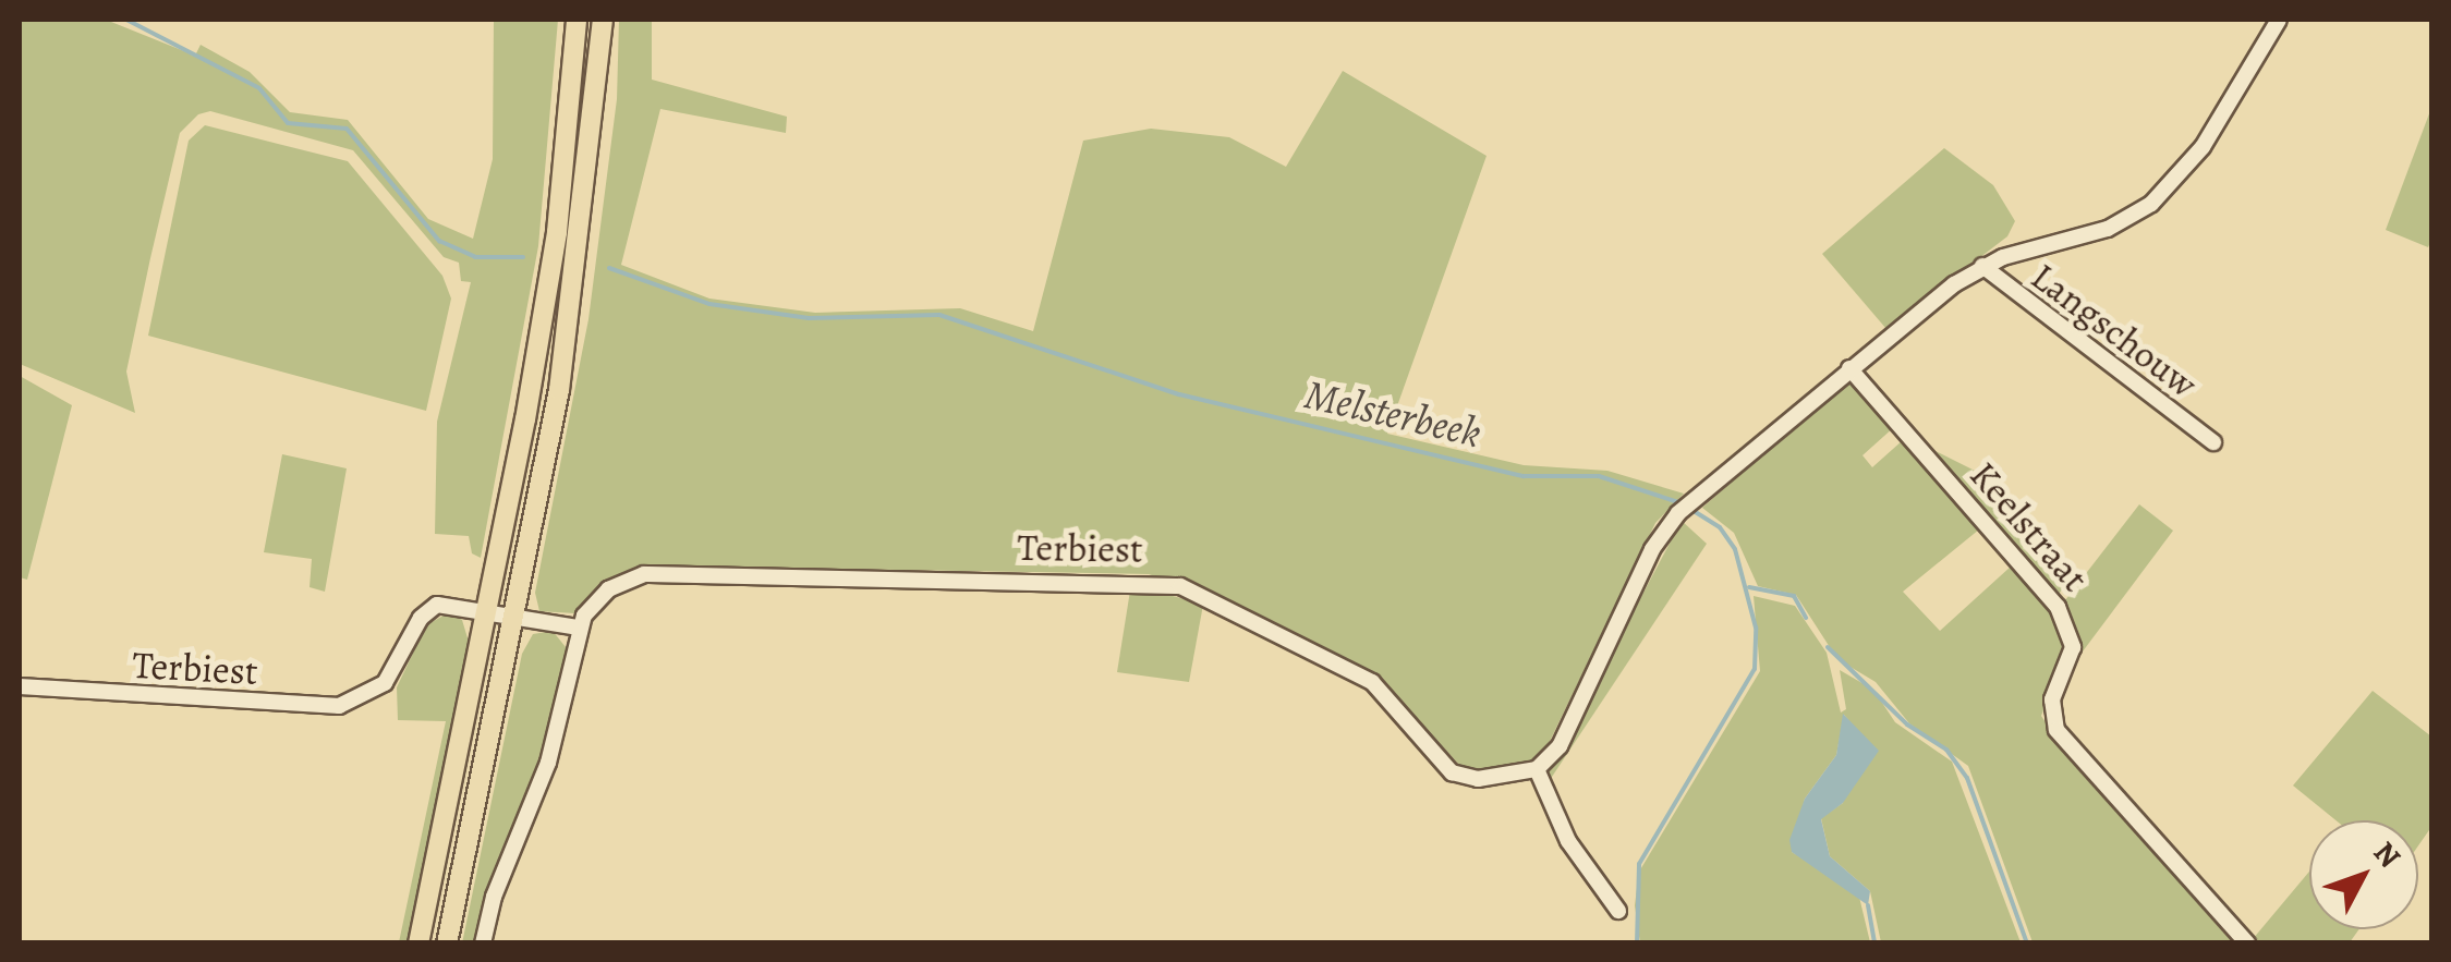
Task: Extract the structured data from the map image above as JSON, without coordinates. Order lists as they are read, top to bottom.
{
  "streets": {
    "street": ["Langschouw", "Keelstraat", "Terbiest"]
  },
  "water": ["Melsterbeek"],
  "north": "top right"
}
